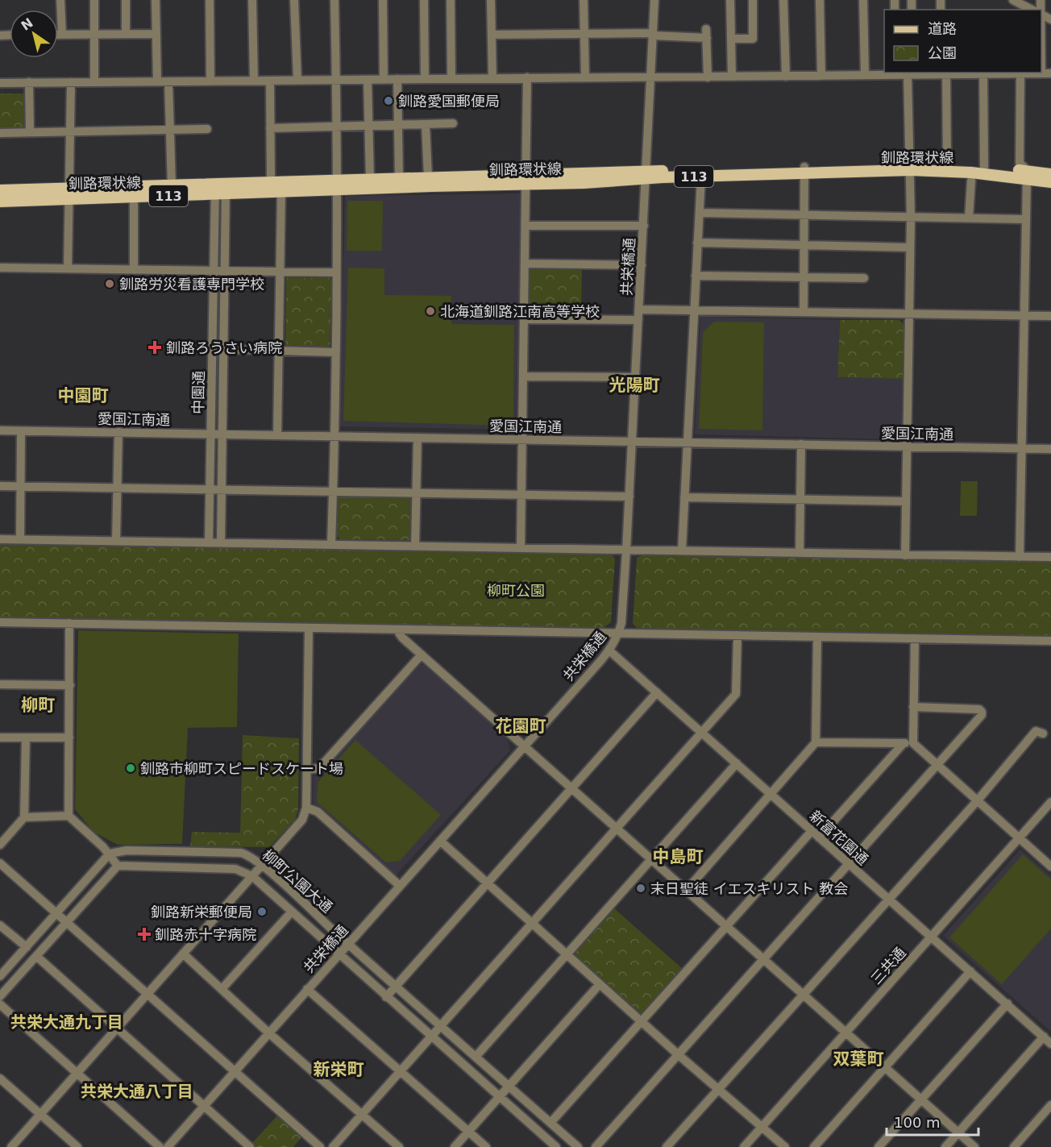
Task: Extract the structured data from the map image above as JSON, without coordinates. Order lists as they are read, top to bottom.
{
  "streets": {
    "main road": ["釧路環状線", "113"],
    "street": [
      "共栄橋通",
      "中園通",
      "愛国江南通",
      "新富花園通",
      "柳町公園大通",
      "三共通"
    ]
  },
  "crossings": [
    ["釧路環状線", "共栄橋通"],
    ["釧路環状線", "中園通"],
    ["共栄橋通", "愛国江南通"],
    ["共栄橋通", "新富花園通"],
    ["共栄橋通", "柳町公園大通"],
    ["中園通", "愛国江南通"],
    ["新富花園通", "三共通"]
  ],
  "districts": [
    "光陽町",
    "中園町",
    "柳町",
    "花園町",
    "中島町",
    "共栄大通九丁目",
    "双葉町",
    "新栄町",
    "共栄大通八丁目"
  ],
  "parks": ["柳町公園"],
  "places": {
    "other": [
      "釧路愛国郵便局",
      "釧路労災看護専門学校",
      "北海道釧路江南高等学校",
      "釧路市柳町スピードスケート場",
      "末日聖徒 イエスキリスト 教会",
      "釧路新栄郵便局"
    ],
    "health": ["釧路ろうさい病院", "釧路赤十字病院"]
  },
  "legend": ["道路", "公園"],
  "scale_bar": "100 m",
  "north": "top left"
}
